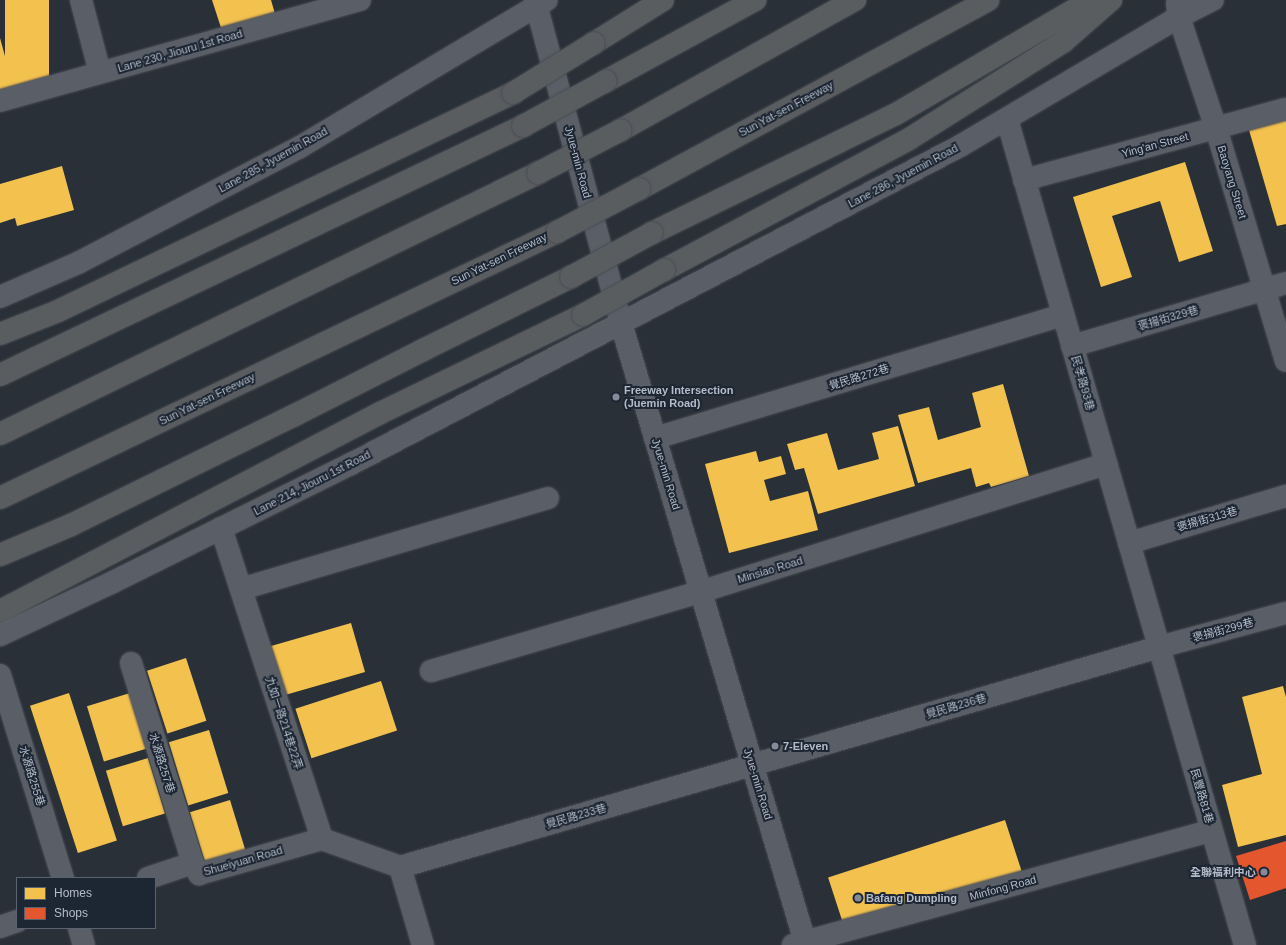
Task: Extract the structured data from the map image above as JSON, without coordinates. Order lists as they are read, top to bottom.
{
  "streets": {
    "highway": ["Sun Yat-sen Freeway"],
    "street": [
      "Lane 230, Jiouru 1st Road",
      "Ying'an Street",
      "Lane 285, Jyuemin Road",
      "Jyue-min Road",
      "Lane 286, Jyuemin Road",
      "Baoyang Street",
      "褒揚街329巷",
      "覺民路272巷",
      "民孝路93巷",
      "Lane 214, Jiouru 1st Road",
      "褒揚街313巷",
      "Minsiao Road",
      "褒揚街299巷",
      "覺民路236巷",
      "九如一路214巷22弄",
      "水源路257巷",
      "水源路255巷",
      "民豐路81巷",
      "覺民路233巷",
      "Shueiyuan Road",
      "Minfong Road"
    ]
  },
  "crossings": [
    ["Ying'an Street", "Baoyang Street"],
    ["Ying'an Street", "民孝路93巷"],
    ["Lane 285, Jyuemin Road", "Jyue-min Road"],
    ["Jyue-min Road", "Lane 286, Jyuemin Road"],
    ["Jyue-min Road", "覺民路272巷"],
    ["Jyue-min Road", "Lane 214, Jiouru 1st Road"],
    ["Jyue-min Road", "Minsiao Road"],
    ["Jyue-min Road", "覺民路236巷"],
    ["Jyue-min Road", "覺民路233巷"],
    ["Jyue-min Road", "Minfong Road"],
    ["Lane 286, Jyuemin Road", "Baoyang Street"],
    ["Lane 286, Jyuemin Road", "民孝路93巷"],
    ["Lane 286, Jyuemin Road", "Lane 214, Jiouru 1st Road"],
    ["Baoyang Street", "褒揚街329巷"],
    ["褒揚街329巷", "民孝路93巷"],
    ["覺民路272巷", "民孝路93巷"],
    ["民孝路93巷", "褒揚街313巷"],
    ["民孝路93巷", "Minsiao Road"],
    ["民孝路93巷", "褒揚街299巷"],
    ["民孝路93巷", "覺民路236巷"],
    ["民孝路93巷", "民豐路81巷"],
    ["Lane 214, Jiouru 1st Road", "九如一路214巷22弄"],
    ["褒揚街299巷", "覺民路236巷"],
    ["褒揚街299巷", "民豐路81巷"],
    ["覺民路236巷", "民豐路81巷"],
    ["覺民路236巷", "覺民路233巷"],
    ["九如一路214巷22弄", "Shueiyuan Road"],
    ["水源路257巷", "Shueiyuan Road"],
    ["民豐路81巷", "Minfong Road"]
  ],
  "places": [
    "Freeway Intersection (Juemin Road)",
    "7-Eleven",
    "全聯福利中心",
    "Bafang Dumpling"
  ],
  "legend": ["Homes", "Shops"]
}
